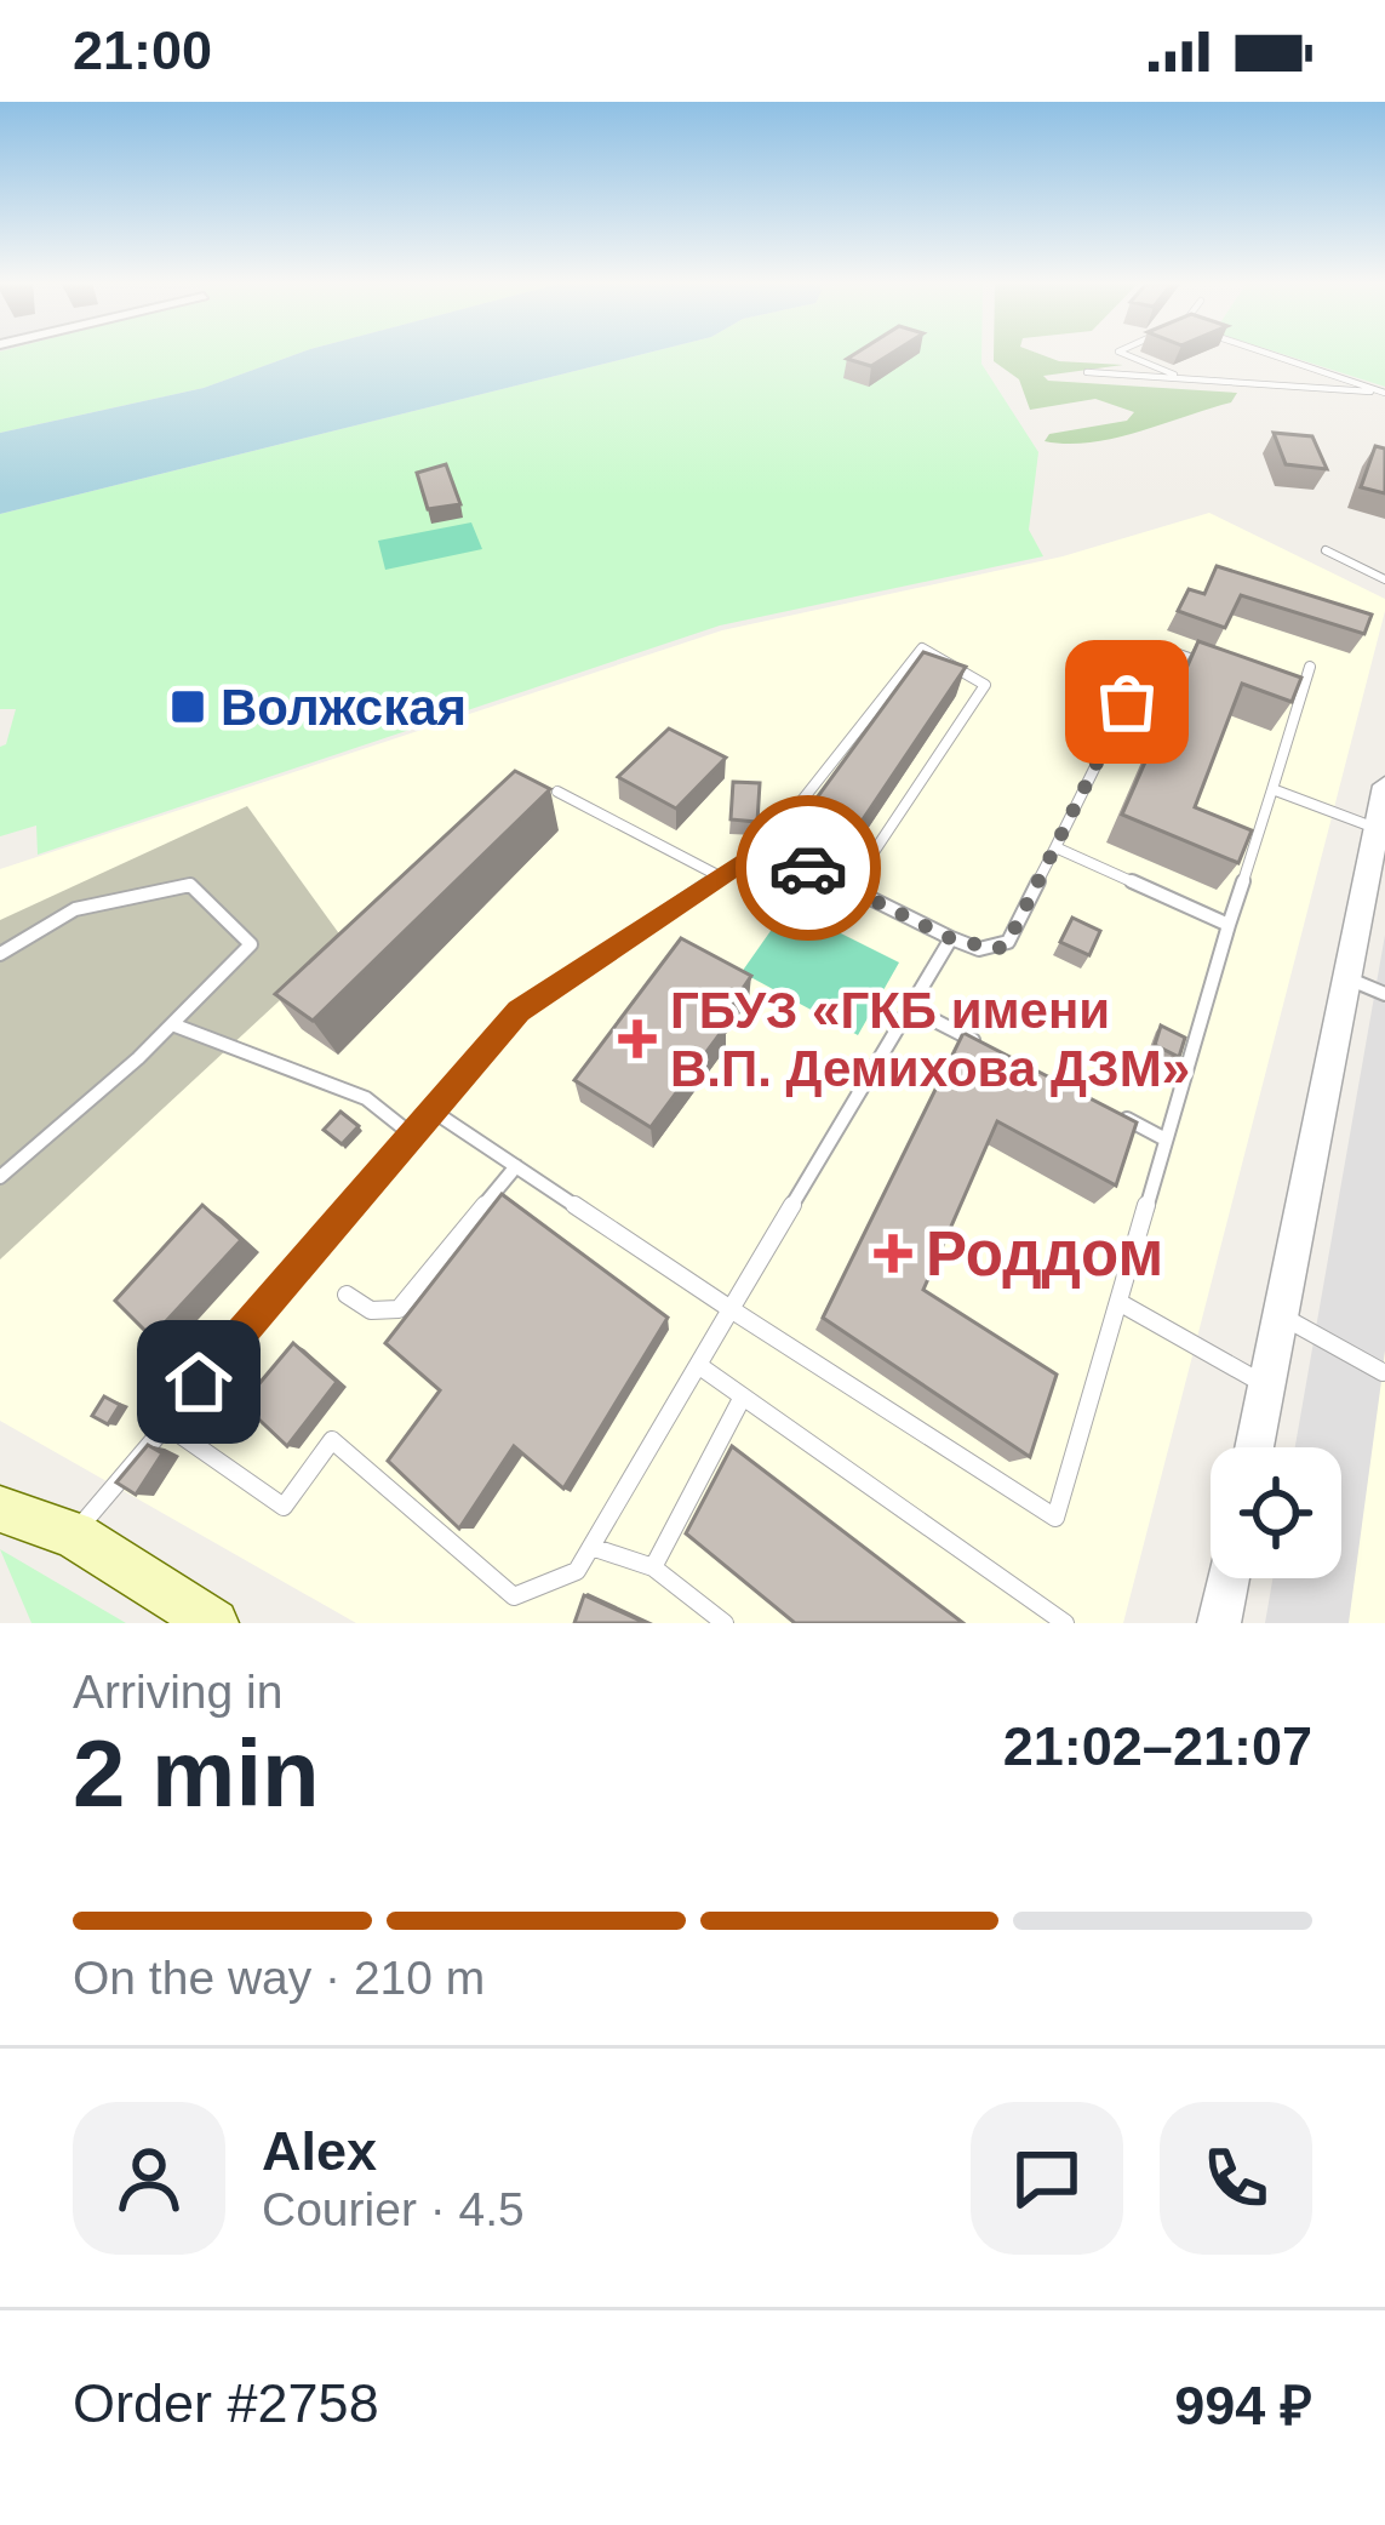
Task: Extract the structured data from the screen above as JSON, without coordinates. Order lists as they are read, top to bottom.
{
  "places": {
    "transit": ["Волжская"],
    "health": ["ГБУЗ «ГКБ имени В.П. Демихова ДЗМ»", "Роддом"]
  },
  "page": {
    "status": "21:00",
    "heading": ["2 min", "Arriving in", "21:02–21:07"],
    "panel": [
      "Alex",
      "Courier · 4.5",
      "Order #2758",
      "994 ₽"
    ],
    "bar": "On the way · 210 m"
  }
}
